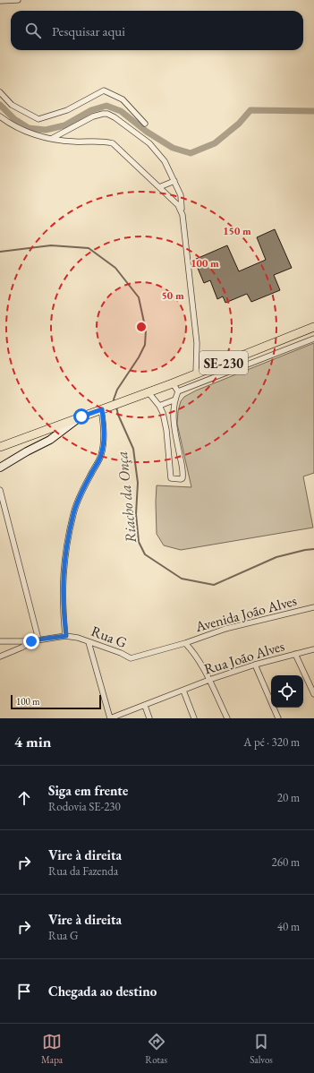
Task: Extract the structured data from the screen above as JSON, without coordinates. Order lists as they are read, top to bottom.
{
  "streets": {
    "main road": ["SE-230"],
    "street": ["Avenida João Alves", "Rua G", "Rua João Alves"]
  },
  "crossings": [
    ["Avenida João Alves", "Rua G"]
  ],
  "water": ["Riacho da Onça"],
  "scale_bar": "100 m",
  "page": {
    "search": "Pesquisar aqui",
    "scale": "100 m",
    "heading": ["4 min", "A pé · 320 m"],
    "list": [
      ["Siga em frente", "Rodovia SE-230", "20 m"],
      ["Vire à direita", "Rua da Fazenda", "260 m"],
      ["Vire à direita", "Rua G", "40 m"],
      "Chegada ao destino"
    ],
    "nav": ["Mapa", "Rotas", "Salvos"]
  },
  "rings": ["150 m", "100 m", "50 m"]
}
